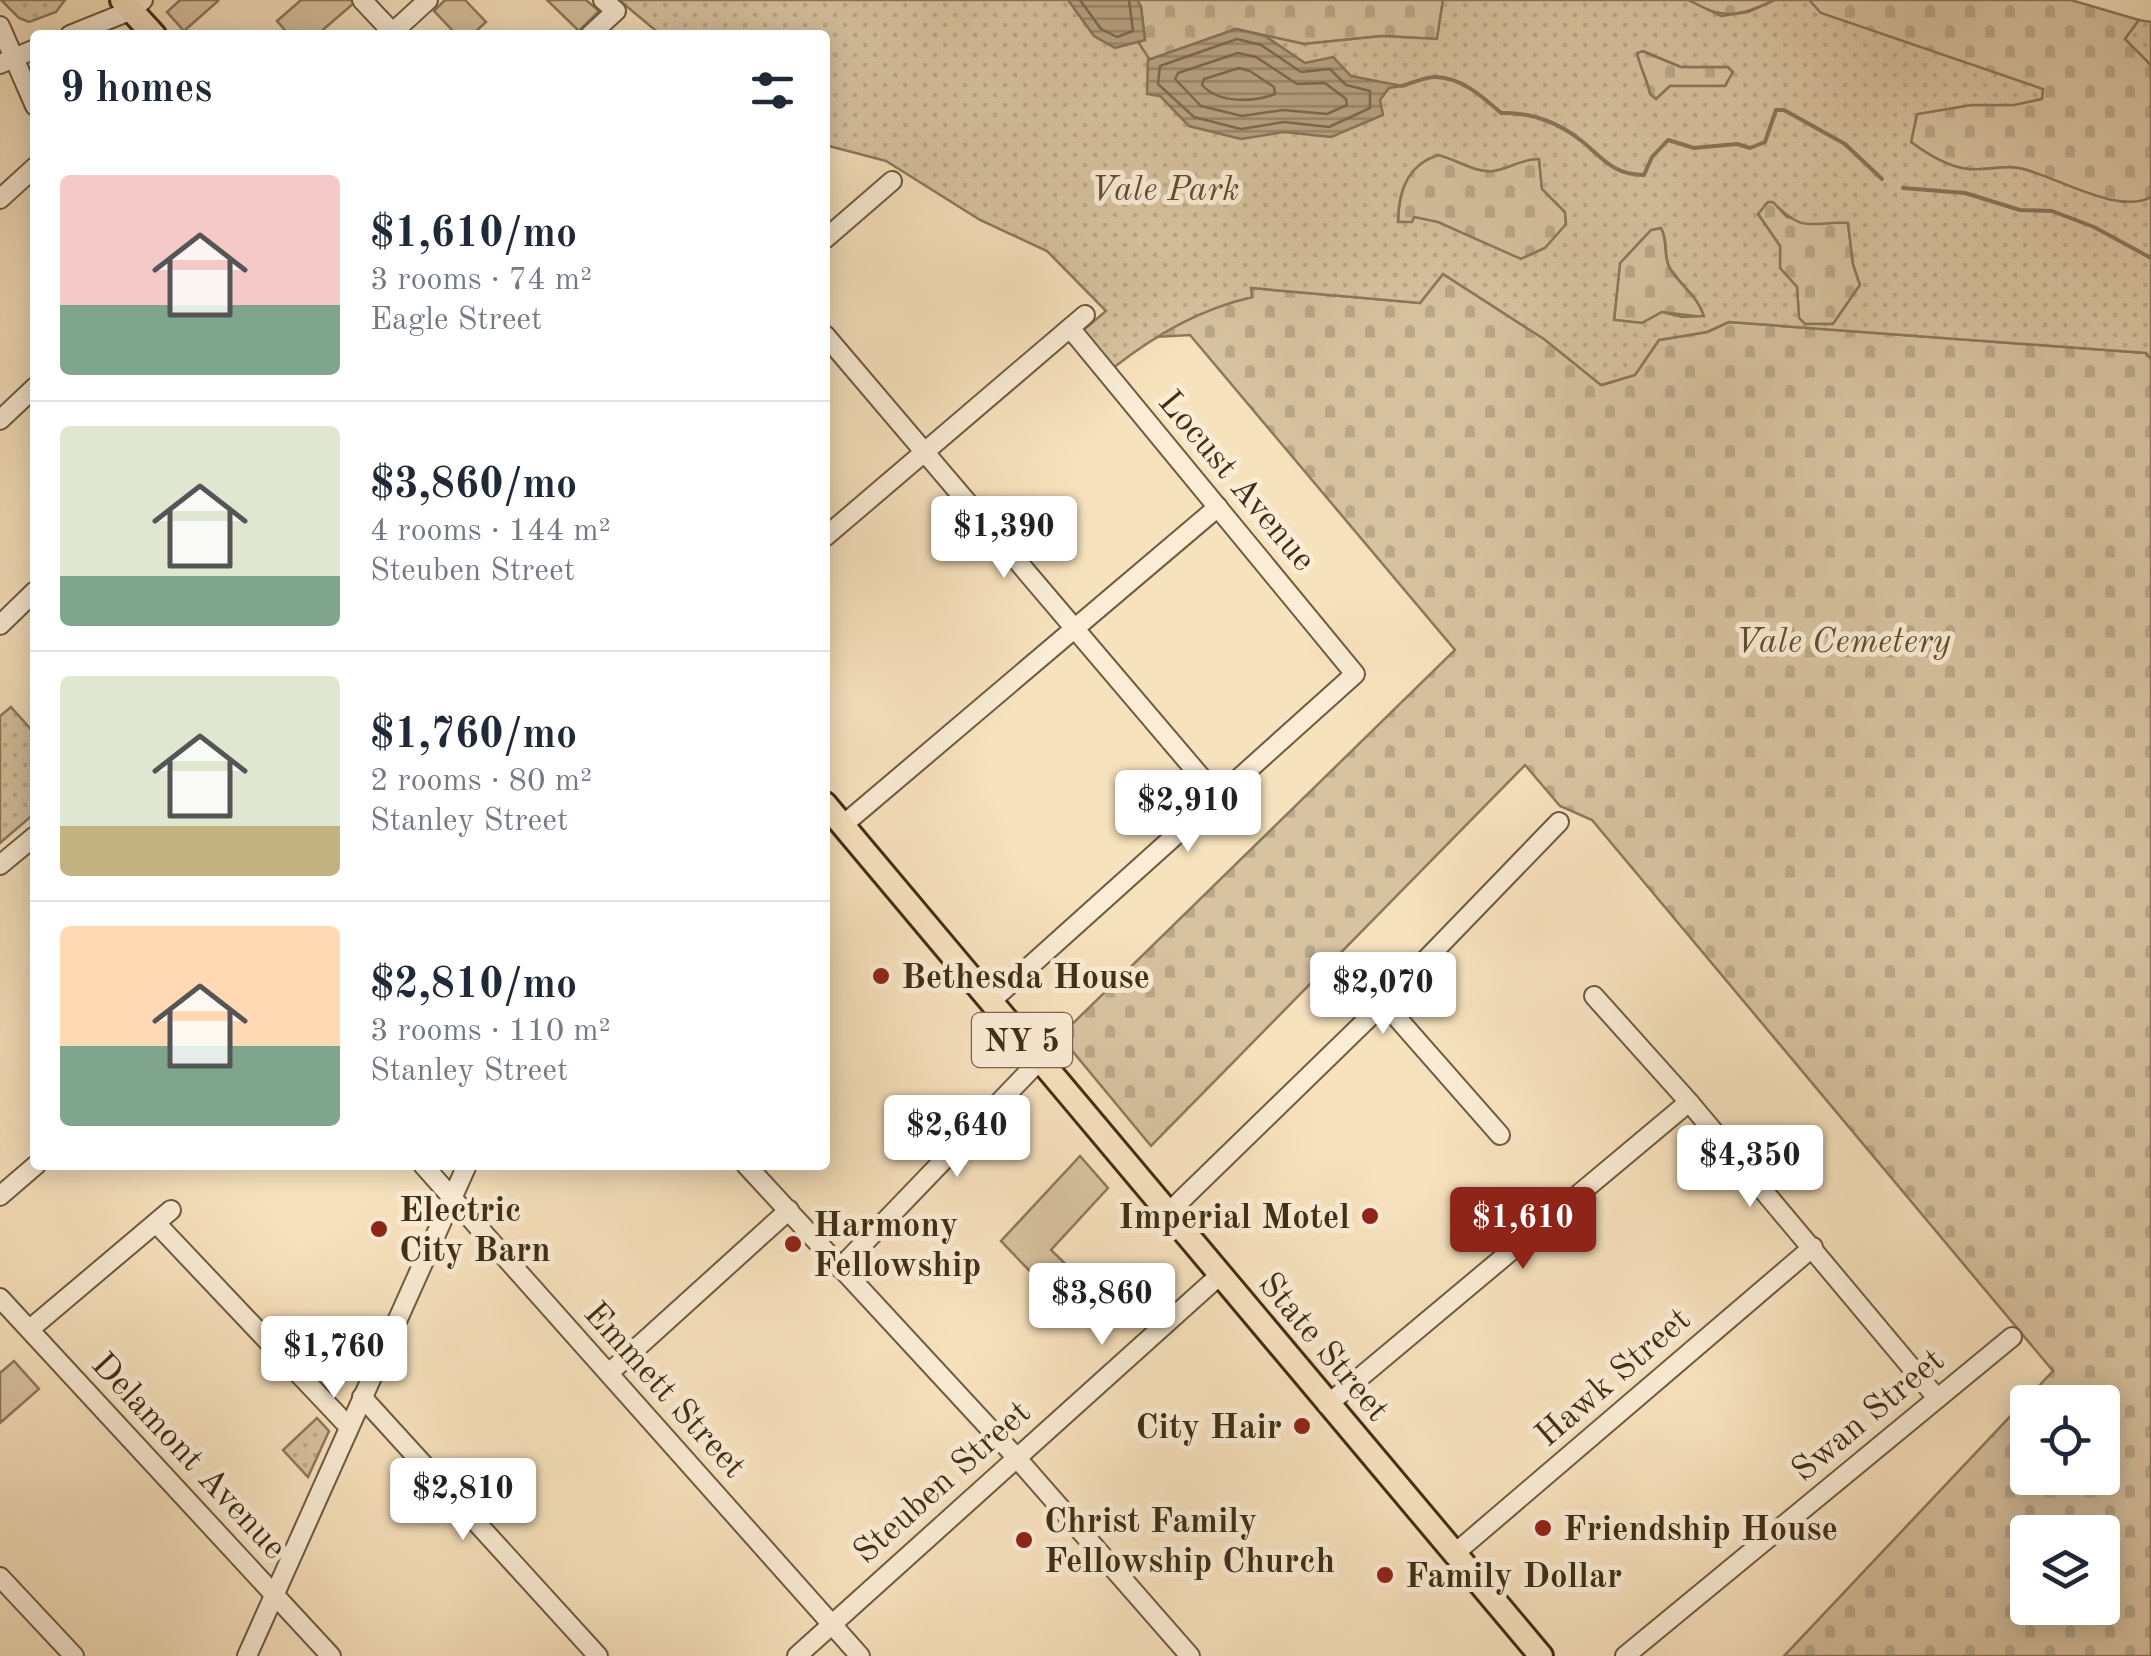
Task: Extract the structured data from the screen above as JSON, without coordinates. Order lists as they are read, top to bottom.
{
  "streets": {
    "main road": ["NY 5", "State Street"],
    "street": [
      "Locust Avenue",
      "Hawk Street",
      "Emmett Street",
      "Swan Street",
      "Delamont Avenue",
      "Steuben Street"
    ]
  },
  "crossings": [
    ["State Street", "Hawk Street"],
    ["State Street", "Steuben Street"],
    ["Emmett Street", "Steuben Street"]
  ],
  "parks": ["Vale Park", "Vale Cemetery"],
  "places": [
    "Bethesda House",
    "Imperial Motel",
    "Electric City Barn",
    "Harmony Fellowship",
    "City Hair",
    "Friendship House",
    "Christ Family Fellowship Church",
    "Family Dollar"
  ],
  "page": {
    "heading": "9 homes",
    "list": [
      {
        "name": "$1,610/mo",
        "note": "3 rooms · 74 m² · Eagle Street"
      },
      {
        "name": "$3,860/mo",
        "note": "4 rooms · 144 m² · Steuben Street"
      },
      {
        "name": "$1,760/mo",
        "note": "2 rooms · 80 m² · Stanley Street"
      },
      {
        "name": "$2,810/mo",
        "note": "3 rooms · 110 m² · Stanley Street"
      }
    ],
    "price": [
      "$1,390",
      "$2,910",
      "$2,070",
      "$2,640",
      "$4,350",
      "$1,610",
      "$3,860",
      "$1,760",
      "$2,810"
    ]
  }
}
